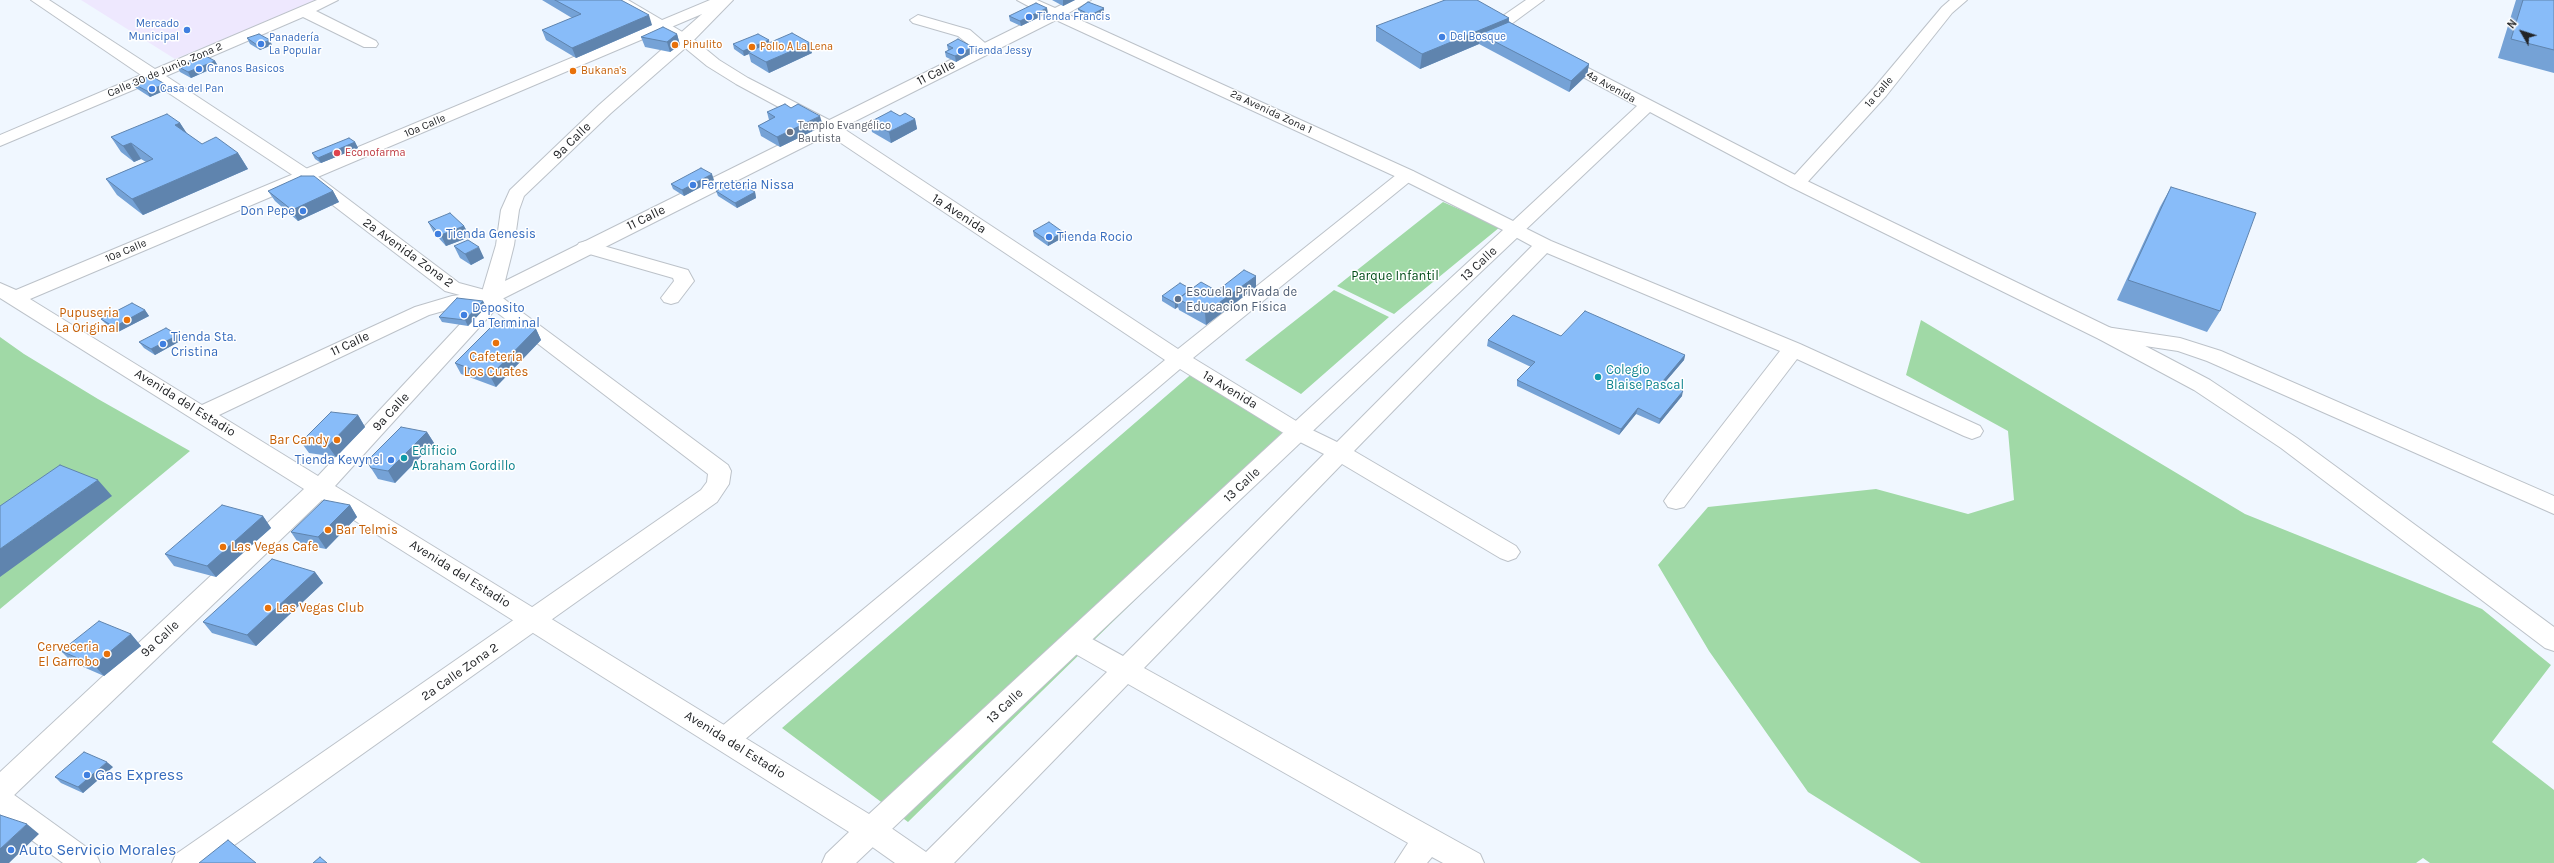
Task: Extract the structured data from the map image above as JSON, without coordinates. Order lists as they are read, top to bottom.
{
  "streets": {
    "street": [
      "Calle 30 de Junio, Zona 2",
      "11 Calle",
      "4a Avenida",
      "1a Calle",
      "2a Avenida Zona 1",
      "10a Calle",
      "9a Calle",
      "1a Avenida",
      "2a Avenida Zona 2",
      "13 Calle",
      "Avenida del Estadio",
      "2a Calle Zona 2"
    ]
  },
  "crossings": [
    ["Calle 30 de Junio, Zona 2", "2a Avenida Zona 2"],
    ["11 Calle", "2a Avenida Zona 1"],
    ["11 Calle", "9a Calle"],
    ["11 Calle", "1a Avenida"],
    ["11 Calle", "2a Avenida Zona 2"],
    ["11 Calle", "Avenida del Estadio"],
    ["4a Avenida", "1a Calle"],
    ["4a Avenida", "13 Calle"],
    ["2a Avenida Zona 1", "13 Calle"],
    ["10a Calle", "9a Calle"],
    ["10a Calle", "1a Avenida"],
    ["10a Calle", "2a Avenida Zona 2"],
    ["10a Calle", "Avenida del Estadio"],
    ["9a Calle", "1a Avenida"],
    ["9a Calle", "2a Avenida Zona 2"],
    ["9a Calle", "Avenida del Estadio"],
    ["1a Avenida", "13 Calle"],
    ["2a Avenida Zona 2", "2a Calle Zona 2"],
    ["13 Calle", "Avenida del Estadio"],
    ["Avenida del Estadio", "2a Calle Zona 2"]
  ],
  "parks": ["Parque Infantil"],
  "places": [
    "Tienda Francis",
    "Mercado Municipal",
    "Del Bosque",
    "Panadería La Popular",
    "Pinulito",
    "Pollo A La Lena",
    "Tienda Jessy",
    "Granos Basicos",
    "Bukana's",
    "Casa del Pan",
    "Templo Evangélico Bautista",
    "Econofarma",
    "Ferreteria Nissa",
    "Don Pepe",
    "Tienda Genesis",
    "Tienda Rocio",
    "Escuela Privada de Educacion Fisica",
    "Deposito La Terminal",
    "Pupuseria La Original",
    "Cafeteria Los Cuates",
    "Tienda Sta. Cristina",
    "Colegio Blaise Pascal",
    "Bar Candy",
    "Edificio Abraham Gordillo",
    "Tienda Kevynel",
    "Bar Telmis",
    "Las Vegas Cafe",
    "Las Vegas Club",
    "Cerveceria El Garrobo",
    "Gas Express",
    "Auto Servicio Morales"
  ],
  "north": "top left"
}
